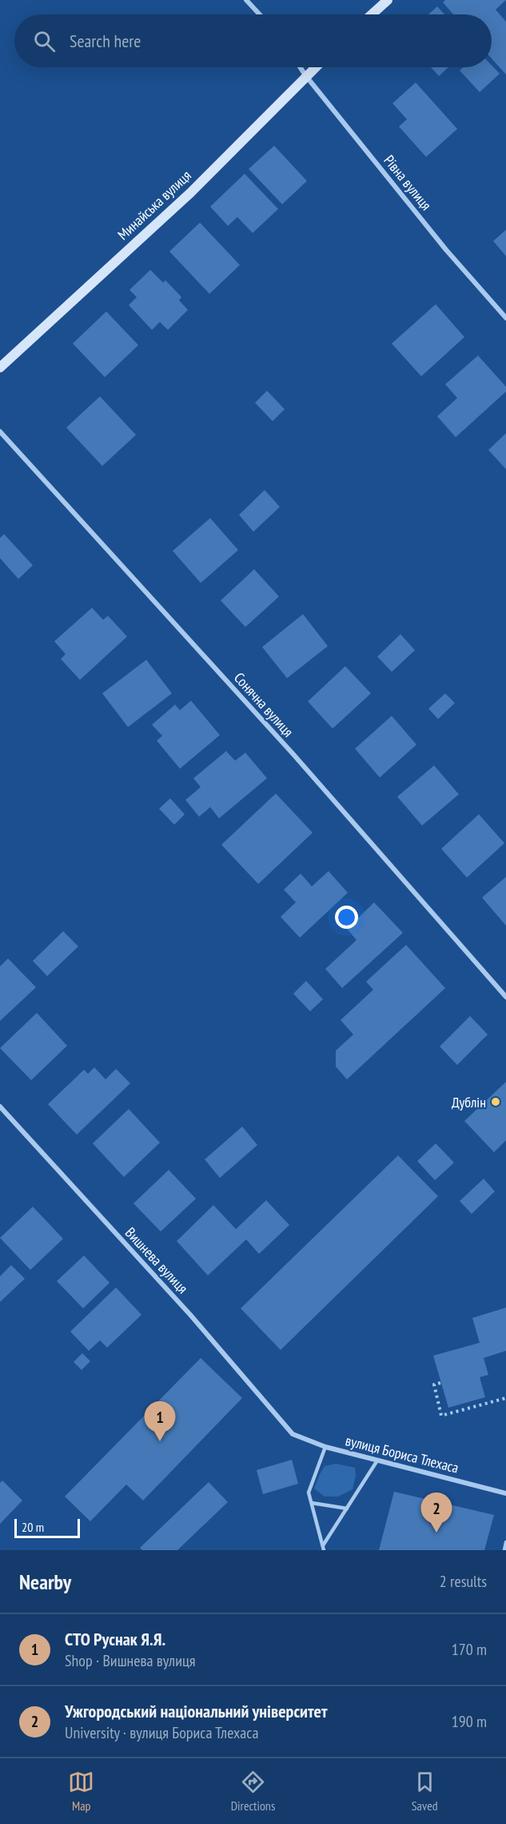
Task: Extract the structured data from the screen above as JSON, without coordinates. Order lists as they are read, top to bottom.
{
  "streets": {
    "street": [
      "Рівна вулиця",
      "Минайська вулиця",
      "Сонячна вулиця",
      "Вишнева вулиця",
      "вулиця Бориса Тлехаса"
    ]
  },
  "crossings": [
    ["Рівна вулиця", "Минайська вулиця"],
    ["Вишнева вулиця", "вулиця Бориса Тлехаса"]
  ],
  "places": ["Дублін"],
  "scale_bar": "20 m",
  "page": {
    "search": "Search here",
    "pins": ["1", "2"],
    "scale": "20 m",
    "heading": ["Nearby", "2 results"],
    "list": [
      {
        "mark": "1",
        "name": "СТО Руснак Я.Я.",
        "note": "Shop · Вишнева вулиця",
        "value": "170 m"
      },
      {
        "mark": "2",
        "name": "Ужгородський національний університет",
        "note": "University · вулиця Бориса Тлехаса",
        "value": "190 m"
      }
    ],
    "nav": ["Map", "Directions", "Saved"]
  }
}
